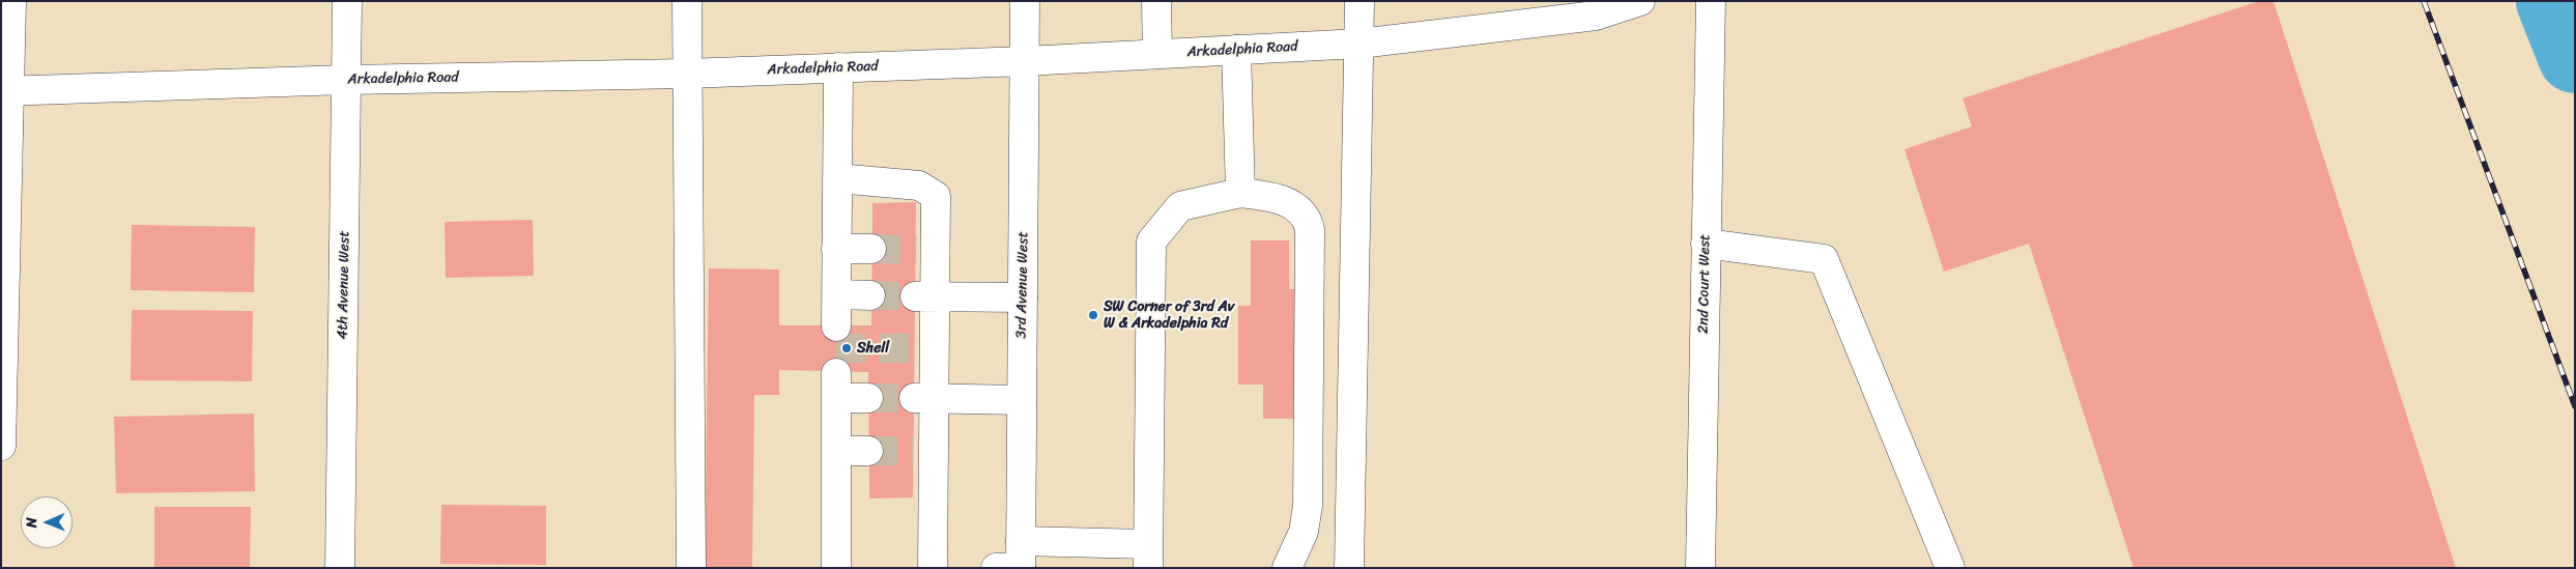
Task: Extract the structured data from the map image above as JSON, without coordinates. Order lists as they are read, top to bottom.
{
  "streets": {
    "main road": [
      "Arkadelphia Road",
      "2nd Court West",
      "4th Avenue West",
      "3rd Avenue West"
    ]
  },
  "crossings": [
    ["Arkadelphia Road", "4th Avenue West"],
    ["Arkadelphia Road", "3rd Avenue West"]
  ],
  "places": ["SW Corner of 3rd Av W & Arkadelphia Rd", "Shell"],
  "north": "left"
}
